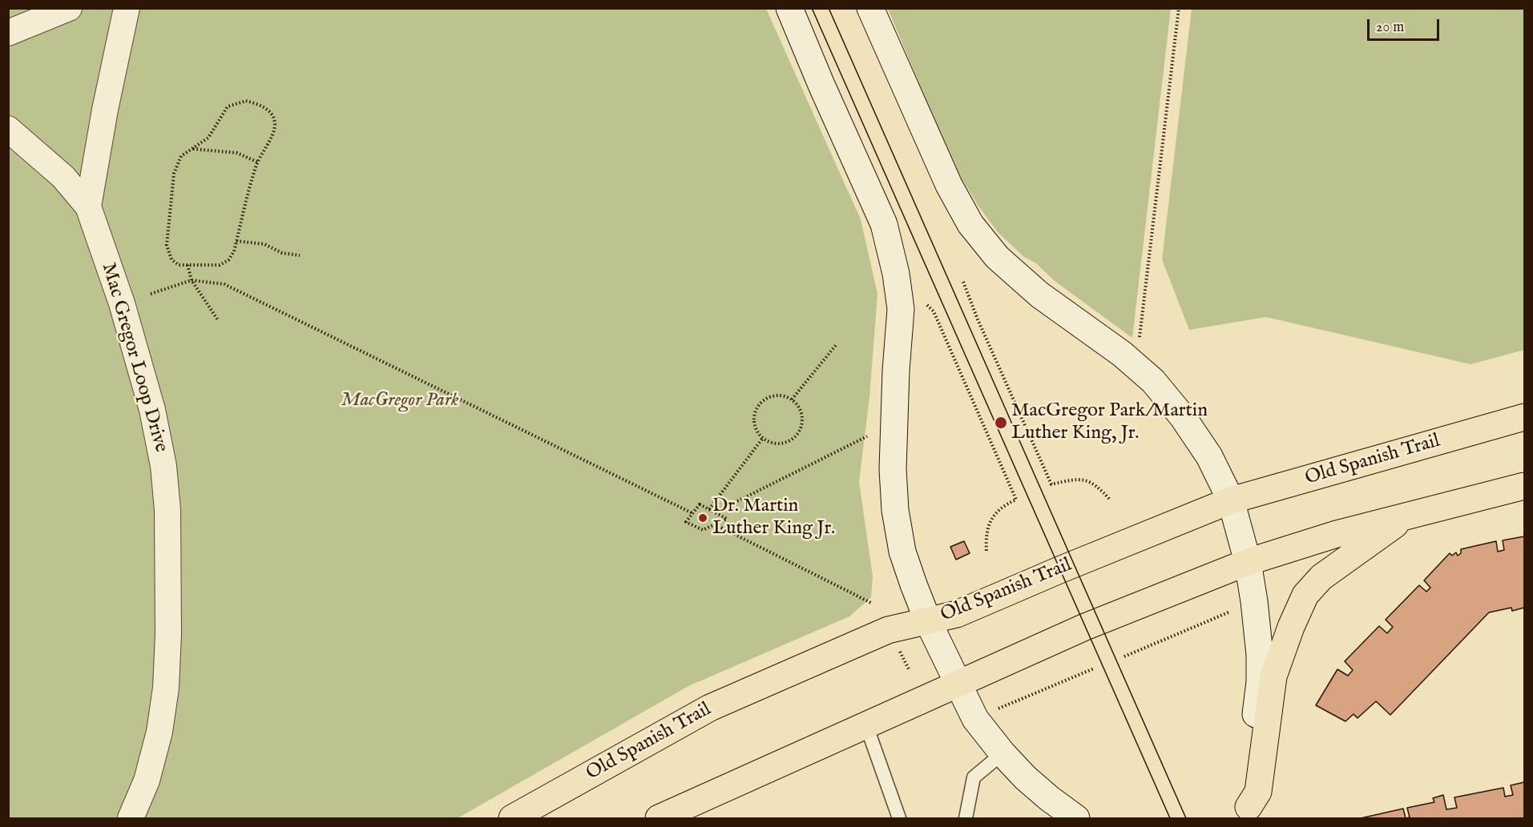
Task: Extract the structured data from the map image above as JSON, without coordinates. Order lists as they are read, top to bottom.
{
  "streets": {
    "main road": ["Old Spanish Trail"],
    "street": ["Mac Gregor Loop Drive"]
  },
  "parks": ["MacGregor Park"],
  "places": ["MacGregor Park/Martin Luther King, Jr.", "Dr. Martin Luther King Jr."],
  "scale_bar": "20 m"
}
